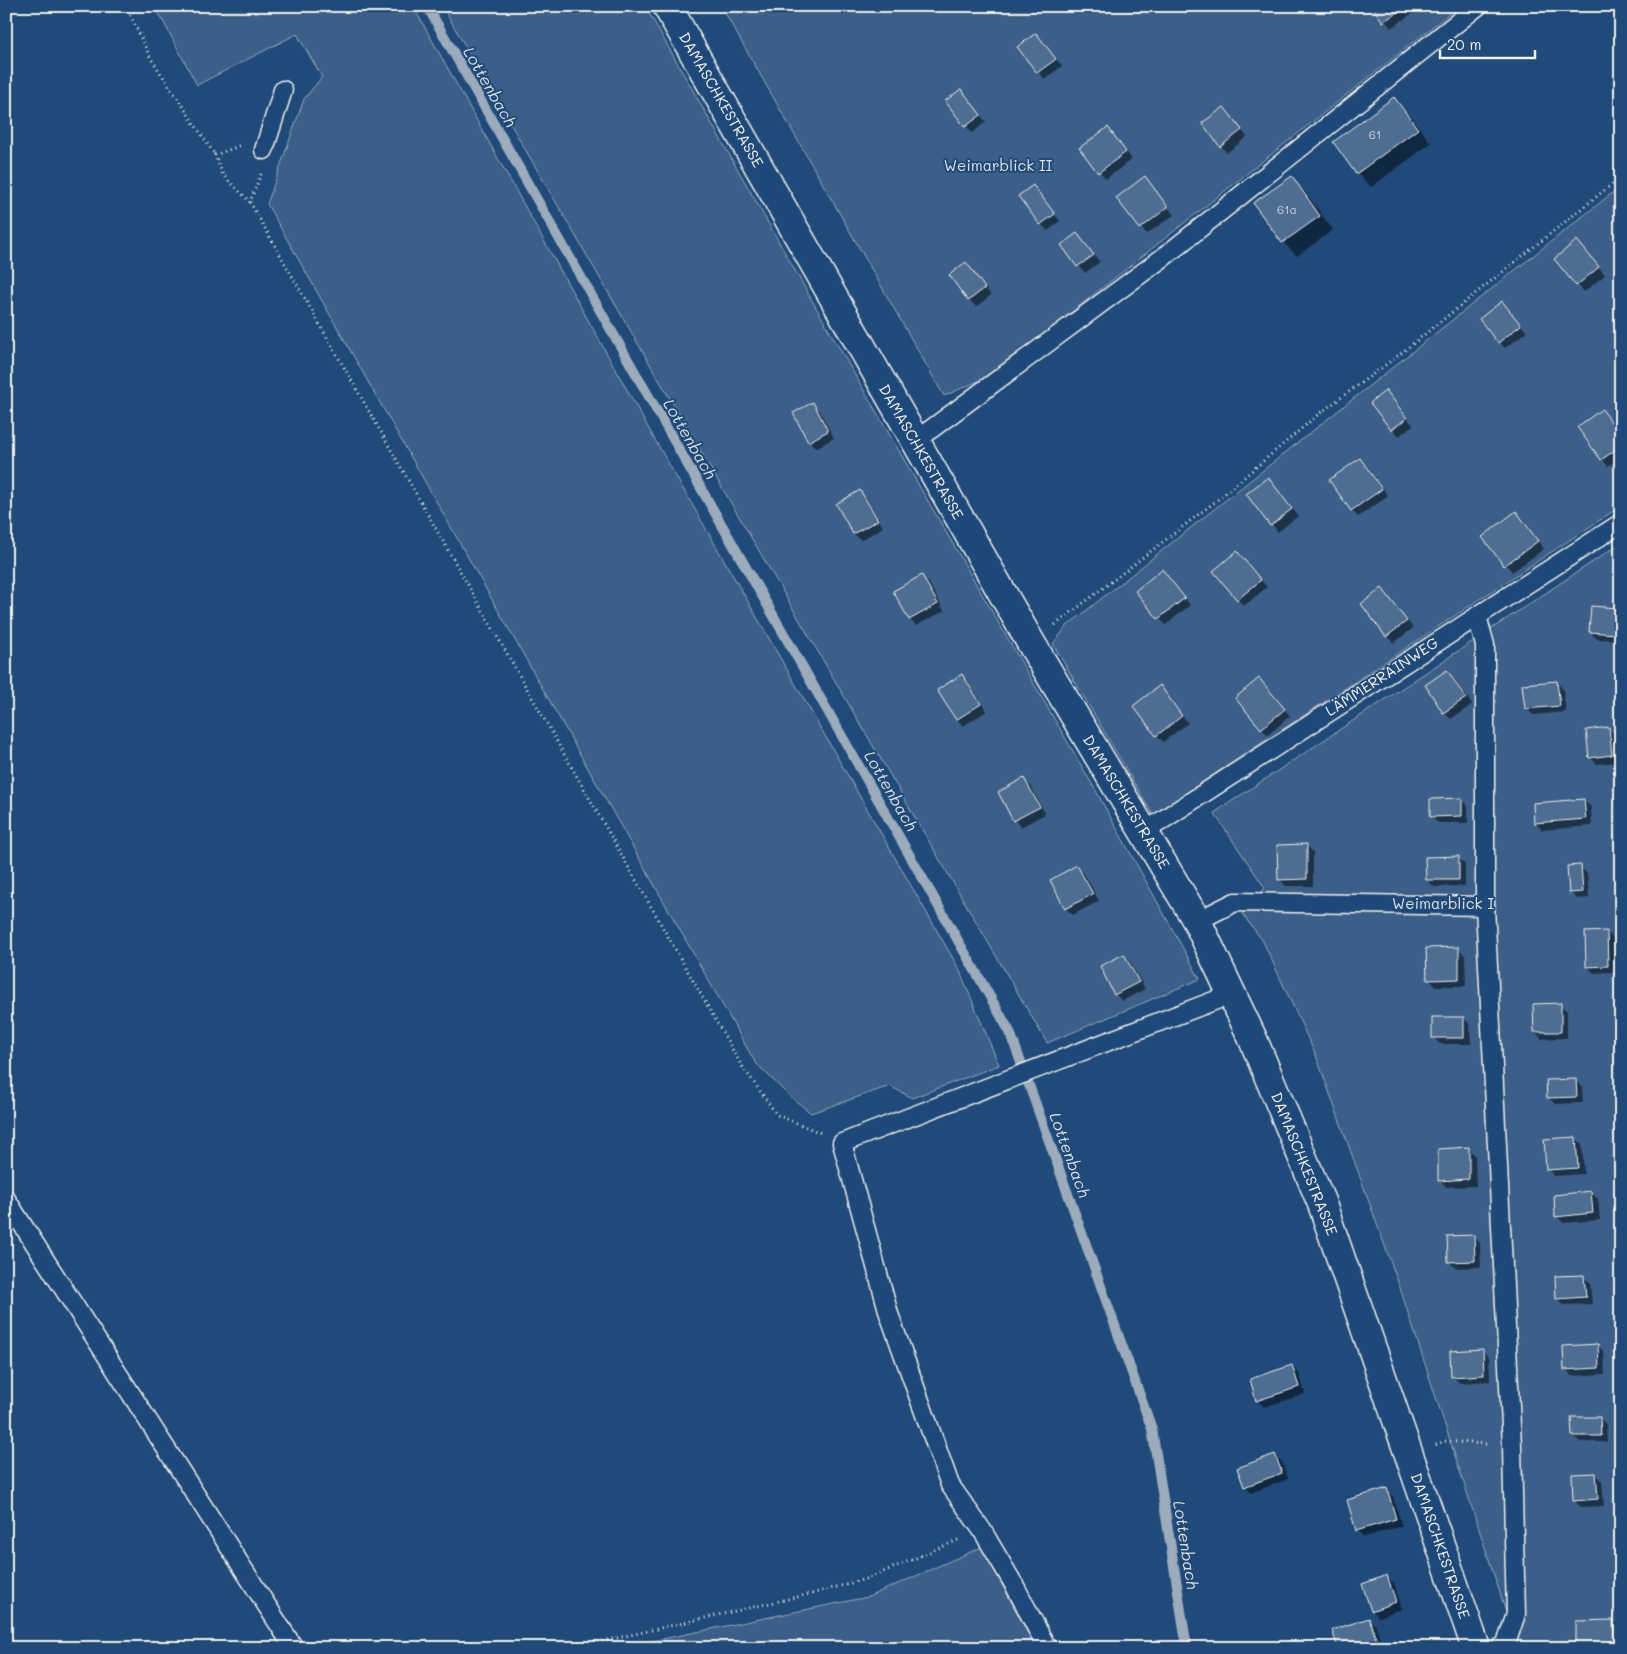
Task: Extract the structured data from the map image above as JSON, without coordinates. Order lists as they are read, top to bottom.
{
  "streets": {
    "street": ["DAMASCHKESTRASSE"],
    "lane": ["LÄMMERRAINWEG"]
  },
  "crossings": [
    ["DAMASCHKESTRASSE", "LÄMMERRAINWEG"]
  ],
  "water": ["Lottenbach"],
  "parks": ["Weimarblick II", "Weimarblick I"],
  "house_numbers": ["61", "61a"],
  "scale_bar": "20 m"
}
